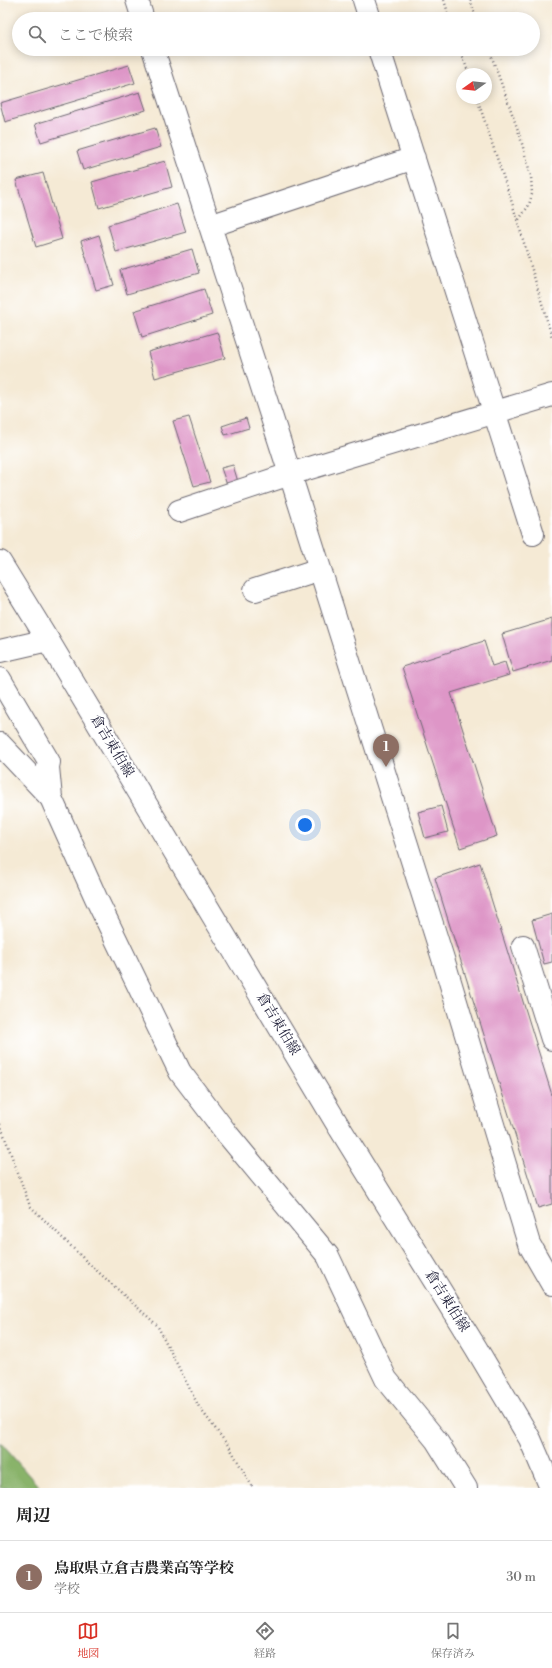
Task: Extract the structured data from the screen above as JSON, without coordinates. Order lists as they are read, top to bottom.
{
  "streets": {
    "street": ["倉吉東伯線"]
  },
  "north": "left",
  "page": {
    "search": "ここで検索",
    "pins": "1",
    "heading": "周辺",
    "list": [
      {
        "mark": "1",
        "name": "鳥取県立倉吉農業高等学校",
        "note": "学校",
        "value": "30 m"
      }
    ],
    "nav": ["地図", "経路", "保存済み"]
  }
}
